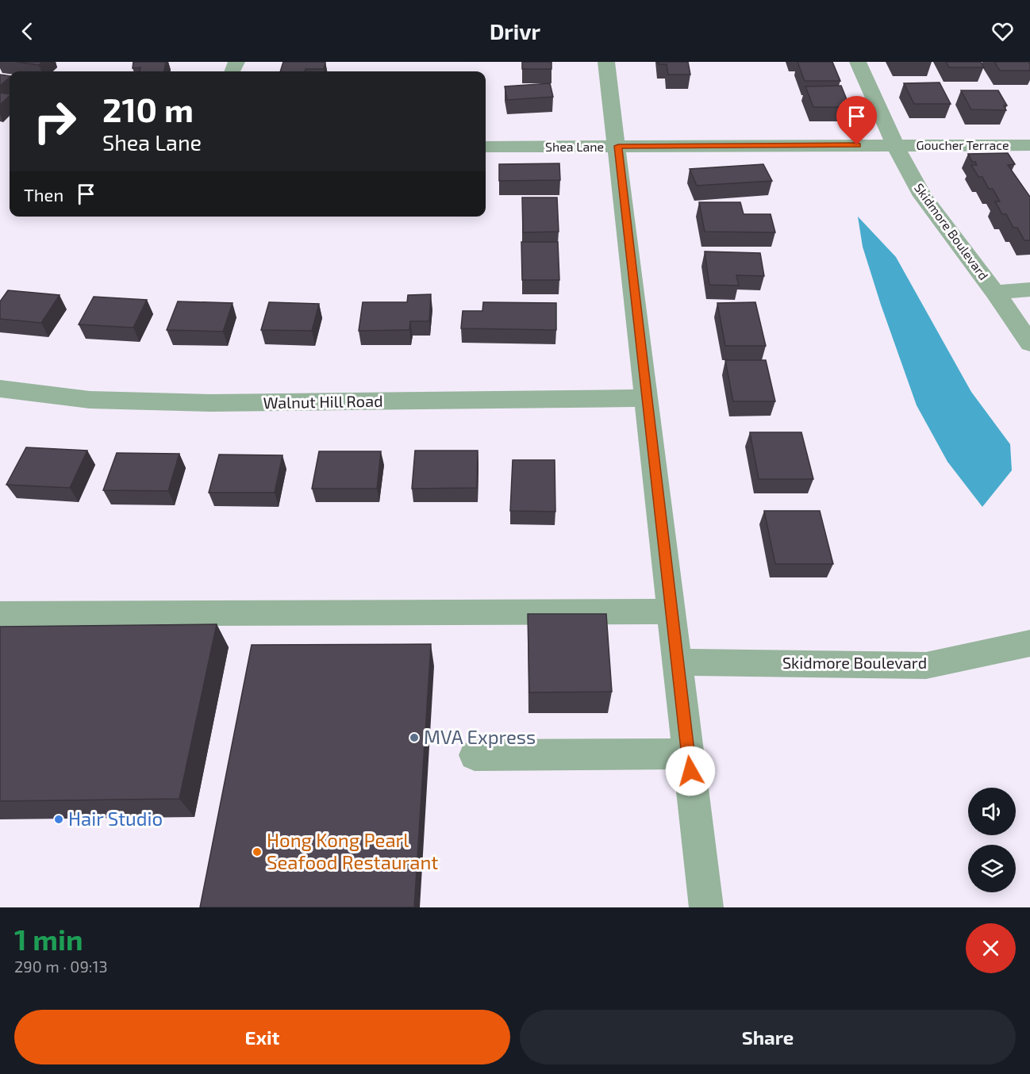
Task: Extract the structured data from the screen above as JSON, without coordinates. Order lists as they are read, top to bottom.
{
  "streets": {
    "street": [
      "Goucher Terrace",
      "Shea Lane",
      "Skidmore Boulevard",
      "Walnut Hill Road"
    ]
  },
  "crossings": [
    ["Goucher Terrace", "Shea Lane"],
    ["Goucher Terrace", "Skidmore Boulevard"],
    ["Shea Lane", "Skidmore Boulevard"]
  ],
  "places": ["MVA Express", "Hair Studio", "Hong Kong Pearl Seafood Restaurant"],
  "page": {
    "header": "Drivr",
    "turn": ["210 m", "Shea Lane"],
    "then": "Then",
    "heading": ["1 min", "290 m · 09:13"],
    "buttons": ["Exit", "Share"]
  }
}
